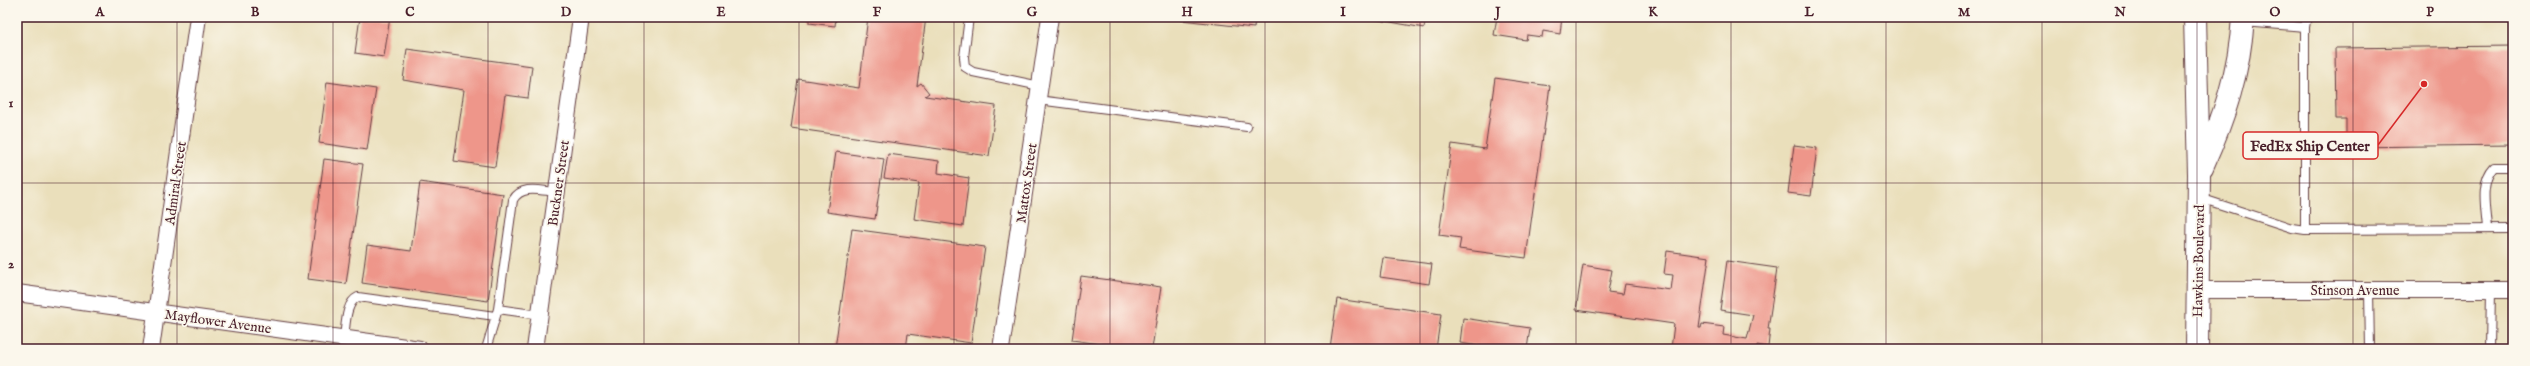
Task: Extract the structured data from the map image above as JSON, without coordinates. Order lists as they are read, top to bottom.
{
  "streets": {
    "street": [
      "Admiral Street",
      "Buckner Street",
      "Mattox Street",
      "Hawkins Boulevard",
      "Stinson Avenue",
      "Mayflower Avenue"
    ]
  },
  "crossings": [
    ["Admiral Street", "Mayflower Avenue"],
    ["Hawkins Boulevard", "Stinson Avenue"]
  ],
  "places": ["FedEx Ship Center"],
  "grid": {
    "columns": [
      "A",
      "B",
      "C",
      "D",
      "E",
      "F",
      "G",
      "H",
      "I",
      "J",
      "K",
      "L",
      "M",
      "N",
      "O",
      "P"
    ],
    "rows": ["1", "2"]
  }
}
